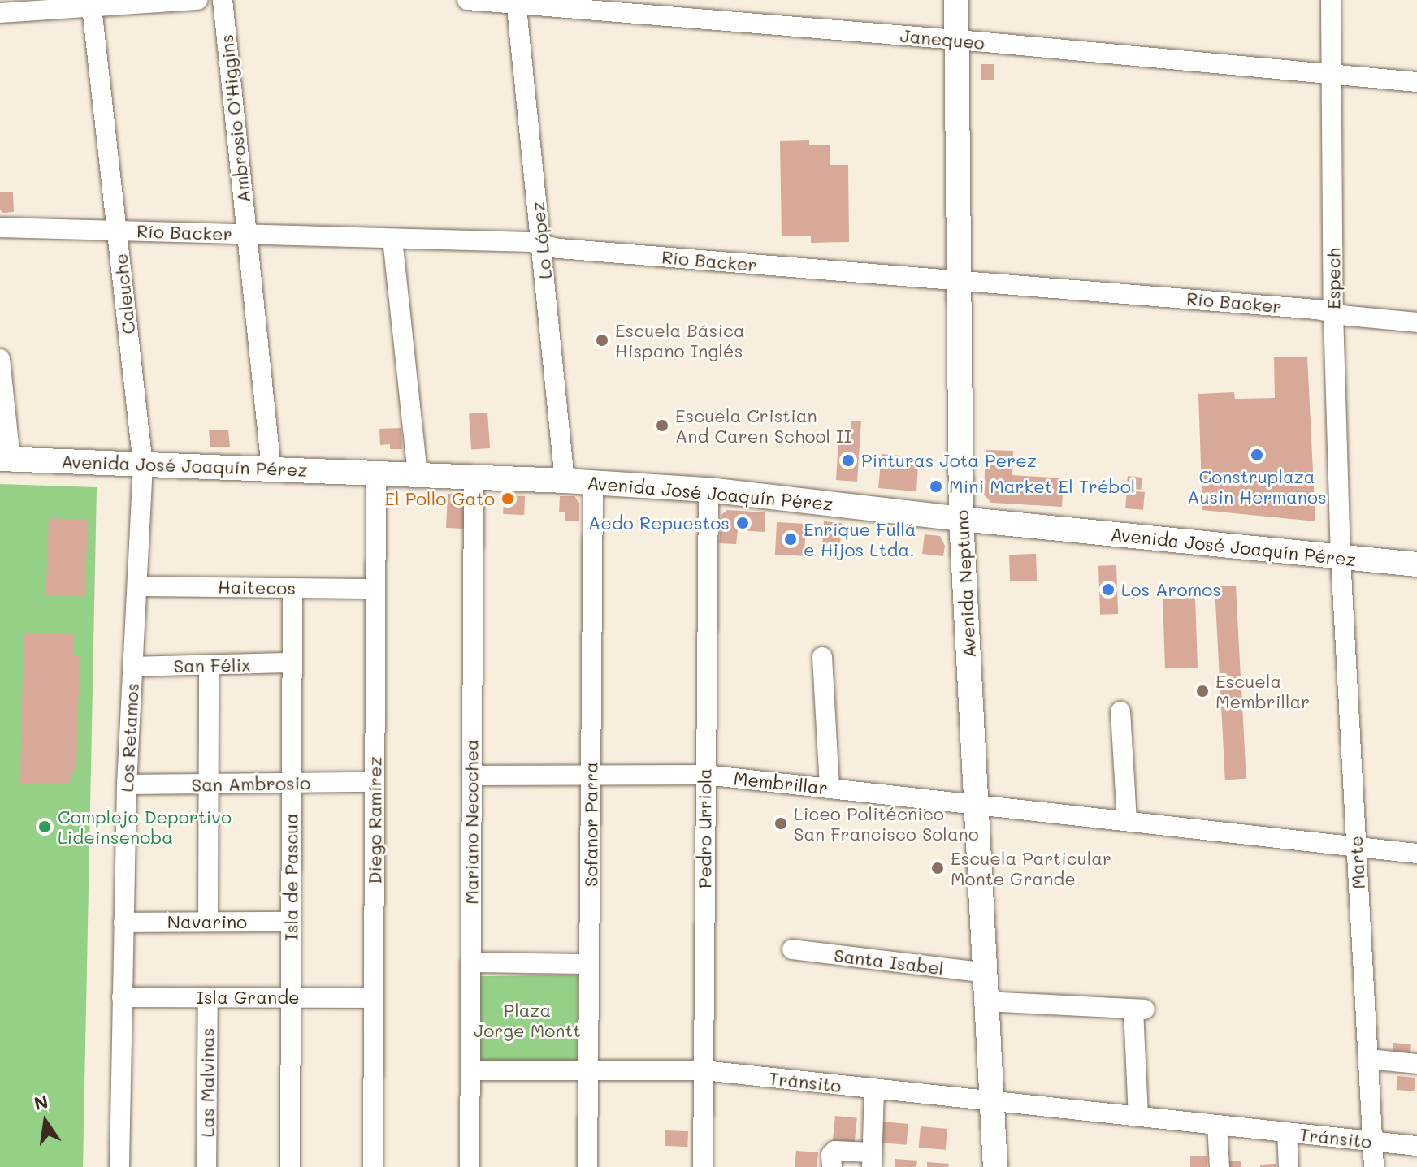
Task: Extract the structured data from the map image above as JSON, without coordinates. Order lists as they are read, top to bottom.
{
  "streets": {
    "main road": ["Avenida José Joaquín Pérez", "Avenida Neptuno"],
    "street": [
      "Janequeo",
      "Ambrosio O'Higgins",
      "Río Backer",
      "Lo López",
      "Espech",
      "Caleuche",
      "Haitecos",
      "San Félix",
      "Los Retamos",
      "Membrillar",
      "San Ambrosio",
      "Diego Ramírez",
      "Mariano Necochea",
      "Sofanor Parra",
      "Pedro Urriola",
      "Marte",
      "Isla de Pascua",
      "Navarino",
      "Santa Isabel",
      "Isla Grande",
      "Tránsito",
      "Las Malvinas"
    ]
  },
  "crossings": [
    ["Janequeo", "Lo López"],
    ["Janequeo", "Espech"],
    ["Janequeo", "Avenida Neptuno"],
    ["Ambrosio O'Higgins", "Río Backer"],
    ["Ambrosio O'Higgins", "Avenida José Joaquín Pérez"],
    ["Río Backer", "Lo López"],
    ["Río Backer", "Espech"],
    ["Río Backer", "Caleuche"],
    ["Río Backer", "Avenida Neptuno"],
    ["Lo López", "Avenida José Joaquín Pérez"],
    ["Espech", "Avenida José Joaquín Pérez"],
    ["Espech", "Marte"],
    ["Caleuche", "Avenida José Joaquín Pérez"],
    ["Caleuche", "Los Retamos"],
    ["Avenida José Joaquín Pérez", "Avenida Neptuno"],
    ["Avenida José Joaquín Pérez", "Los Retamos"],
    ["Avenida José Joaquín Pérez", "Diego Ramírez"],
    ["Avenida José Joaquín Pérez", "Mariano Necochea"],
    ["Avenida José Joaquín Pérez", "Sofanor Parra"],
    ["Avenida José Joaquín Pérez", "Pedro Urriola"],
    ["Avenida José Joaquín Pérez", "Marte"],
    ["Avenida Neptuno", "Membrillar"],
    ["Avenida Neptuno", "Santa Isabel"],
    ["Avenida Neptuno", "Tránsito"],
    ["Haitecos", "Los Retamos"],
    ["Haitecos", "Diego Ramírez"],
    ["Haitecos", "Isla de Pascua"],
    ["San Félix", "Los Retamos"],
    ["San Félix", "Isla de Pascua"],
    ["Los Retamos", "San Ambrosio"],
    ["Los Retamos", "Navarino"],
    ["Los Retamos", "Isla Grande"],
    ["Membrillar", "Mariano Necochea"],
    ["Membrillar", "Sofanor Parra"],
    ["Membrillar", "Pedro Urriola"],
    ["Membrillar", "Marte"],
    ["San Ambrosio", "Diego Ramírez"],
    ["San Ambrosio", "Isla de Pascua"],
    ["Diego Ramírez", "Isla Grande"],
    ["Mariano Necochea", "Tránsito"],
    ["Sofanor Parra", "Tránsito"],
    ["Pedro Urriola", "Tránsito"],
    ["Marte", "Tránsito"],
    ["Isla de Pascua", "Navarino"],
    ["Isla de Pascua", "Isla Grande"],
    ["Isla Grande", "Las Malvinas"]
  ],
  "parks": ["Plaza Jorge Montt"],
  "places": [
    "Escuela Básica Hispano Inglés",
    "Escuela Cristian And Caren School II",
    "Construplaza Ausin Hermanos",
    "Pinturas Jota Perez",
    "Mini Market El Trébol",
    "El Pollo Gato",
    "Aedo Repuestos",
    "Enrique Fullá e Hijos Ltda.",
    "Los Aromos",
    "Escuela Membrillar",
    "Liceo Politécnico San Francisco Solano",
    "Complejo Deportivo Lideinsenoba",
    "Escuela Particular Monte Grande"
  ],
  "north": "top"
}
